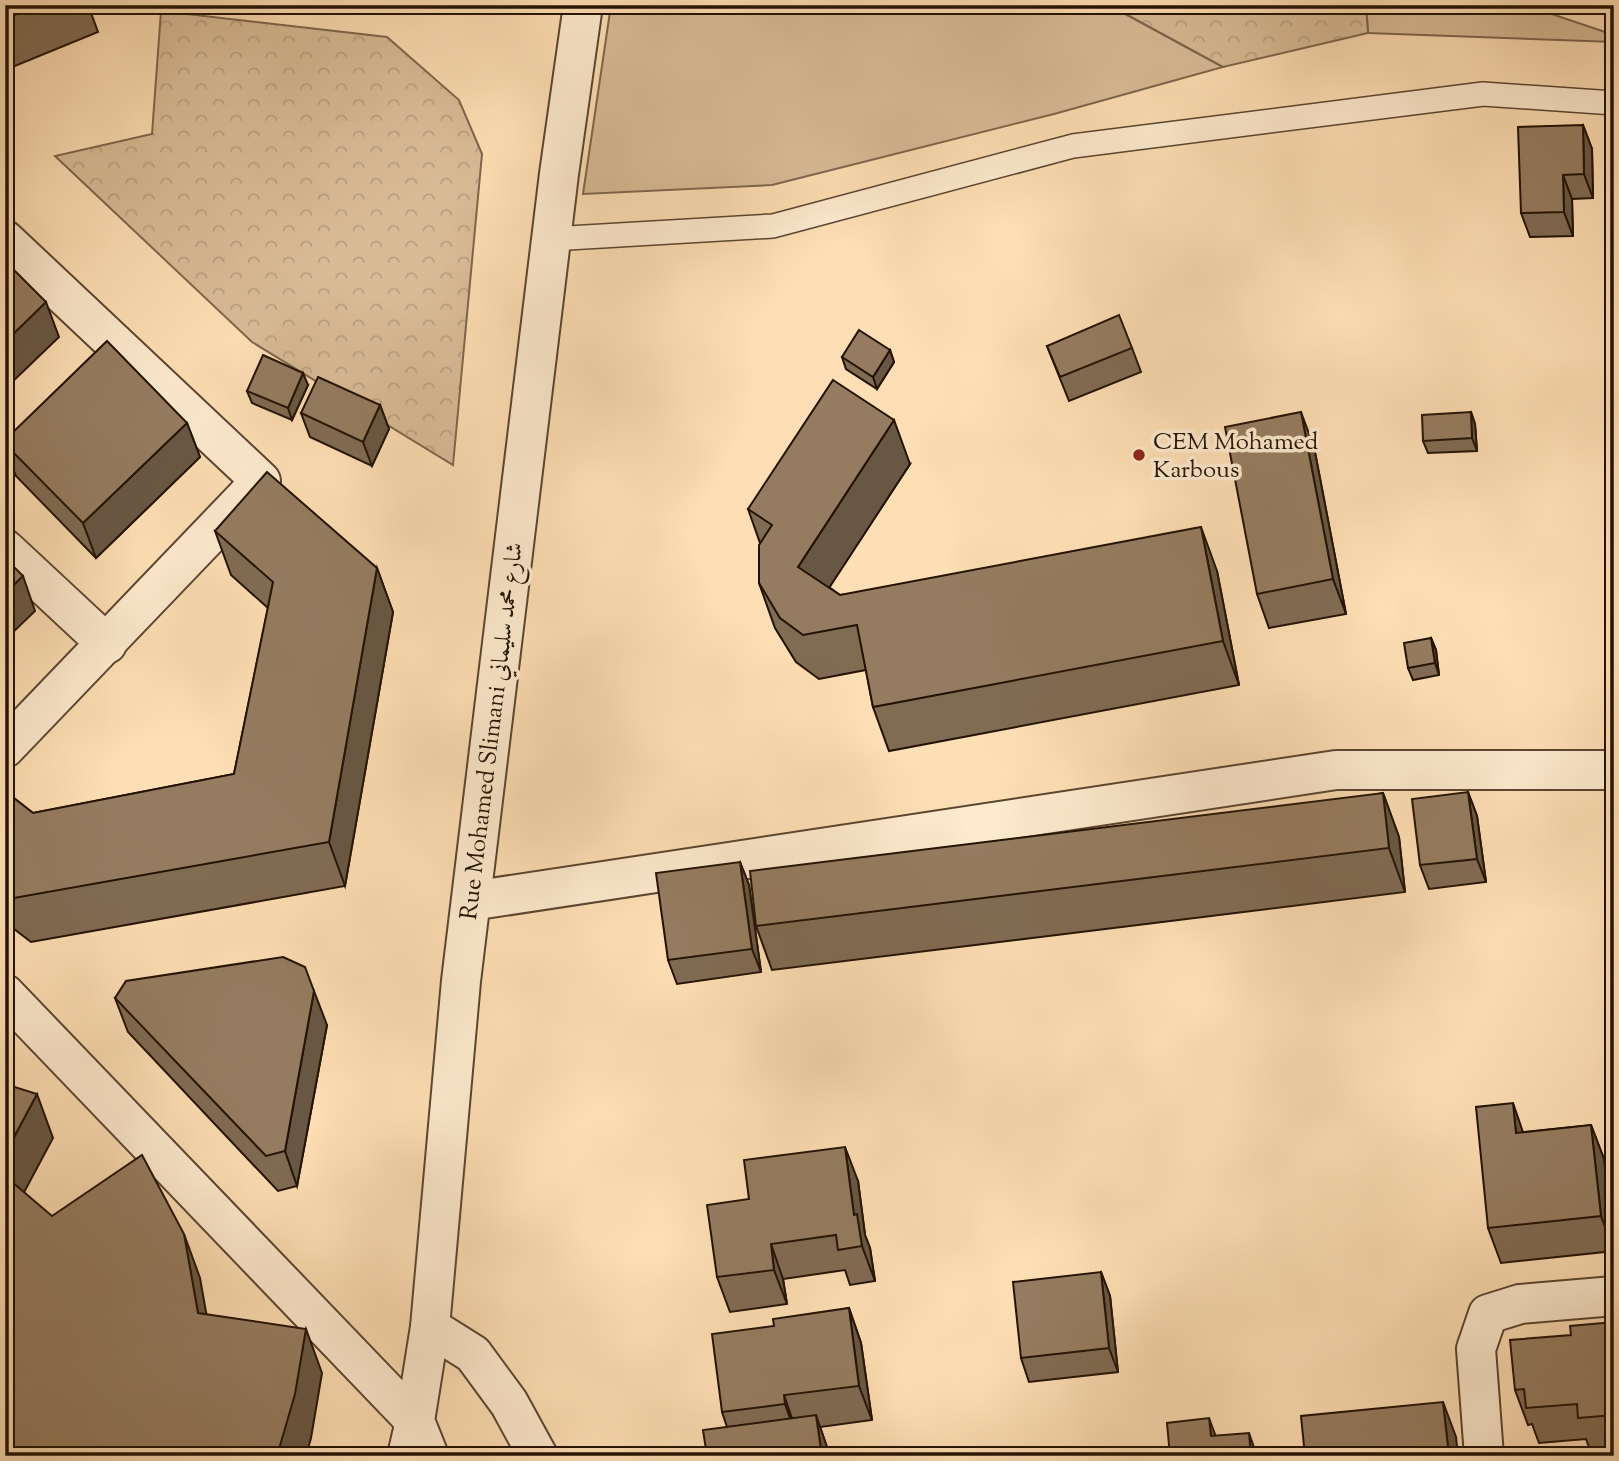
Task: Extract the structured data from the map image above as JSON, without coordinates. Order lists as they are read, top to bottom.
{
  "streets": {
    "street": ["Rue Mohamed Slimani شارع محمد سليماني"]
  },
  "places": ["CEM Mohamed Karbous"]
}
